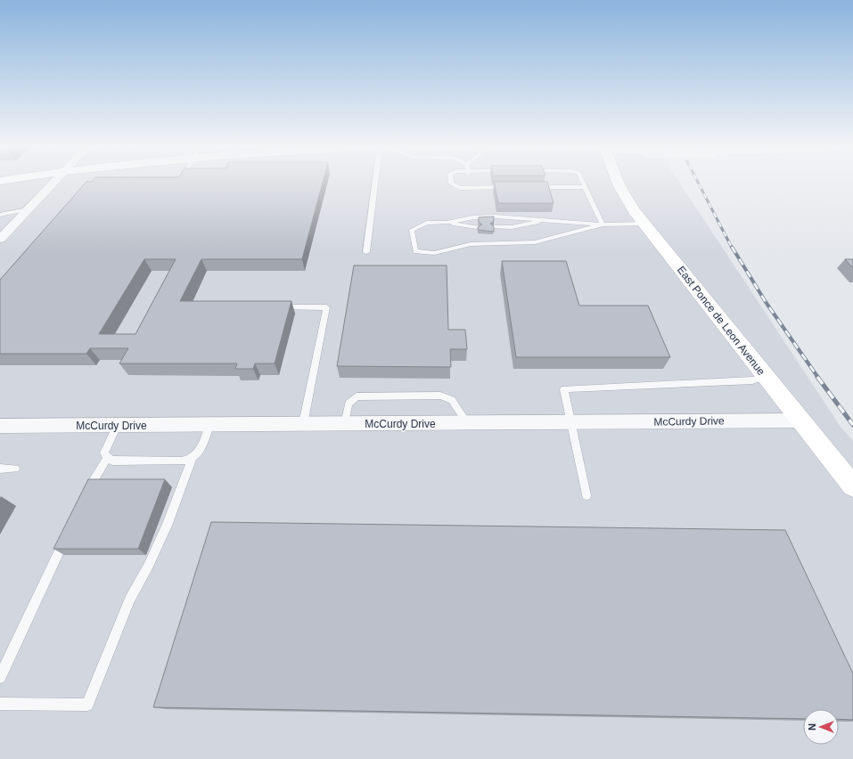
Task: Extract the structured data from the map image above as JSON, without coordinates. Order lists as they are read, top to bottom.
{
  "streets": {
    "main road": ["East Ponce de Leon Avenue"],
    "street": ["McCurdy Drive"]
  },
  "crossings": [
    ["East Ponce de Leon Avenue", "McCurdy Drive"]
  ],
  "north": "left"
}
